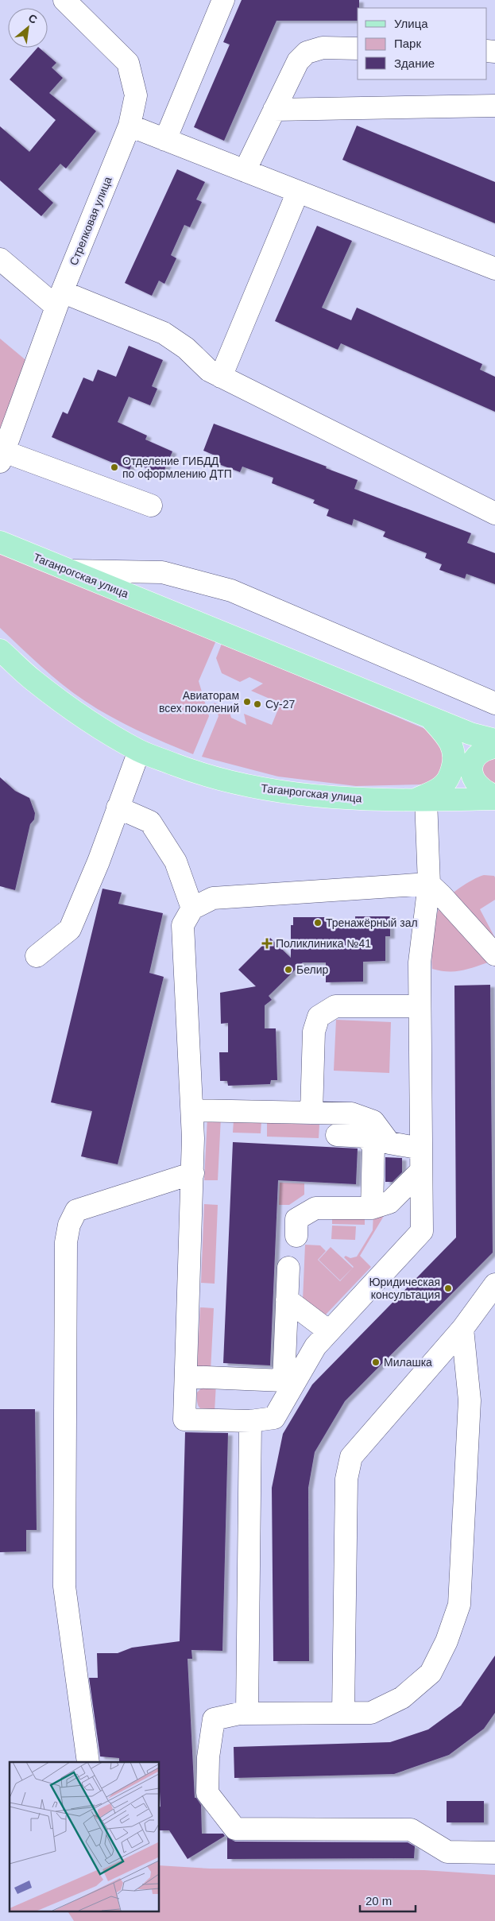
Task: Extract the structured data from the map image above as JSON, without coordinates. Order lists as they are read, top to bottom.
{
  "streets": {
    "main road": ["Таганрогская улица"],
    "street": ["Стрелковая улица"]
  },
  "places": {
    "other": [
      "Отделение ГИБДД по оформлению ДТП",
      "Авиаторам всех поколений",
      "Су-27",
      "Тренажёрный зал",
      "Белир",
      "Юридическая консультация",
      "Милашка"
    ],
    "health": ["Поликлиника №41"]
  },
  "legend": ["Улица", "Парк", "Здание"],
  "scale_bar": "20 m",
  "north": "top right"
}
